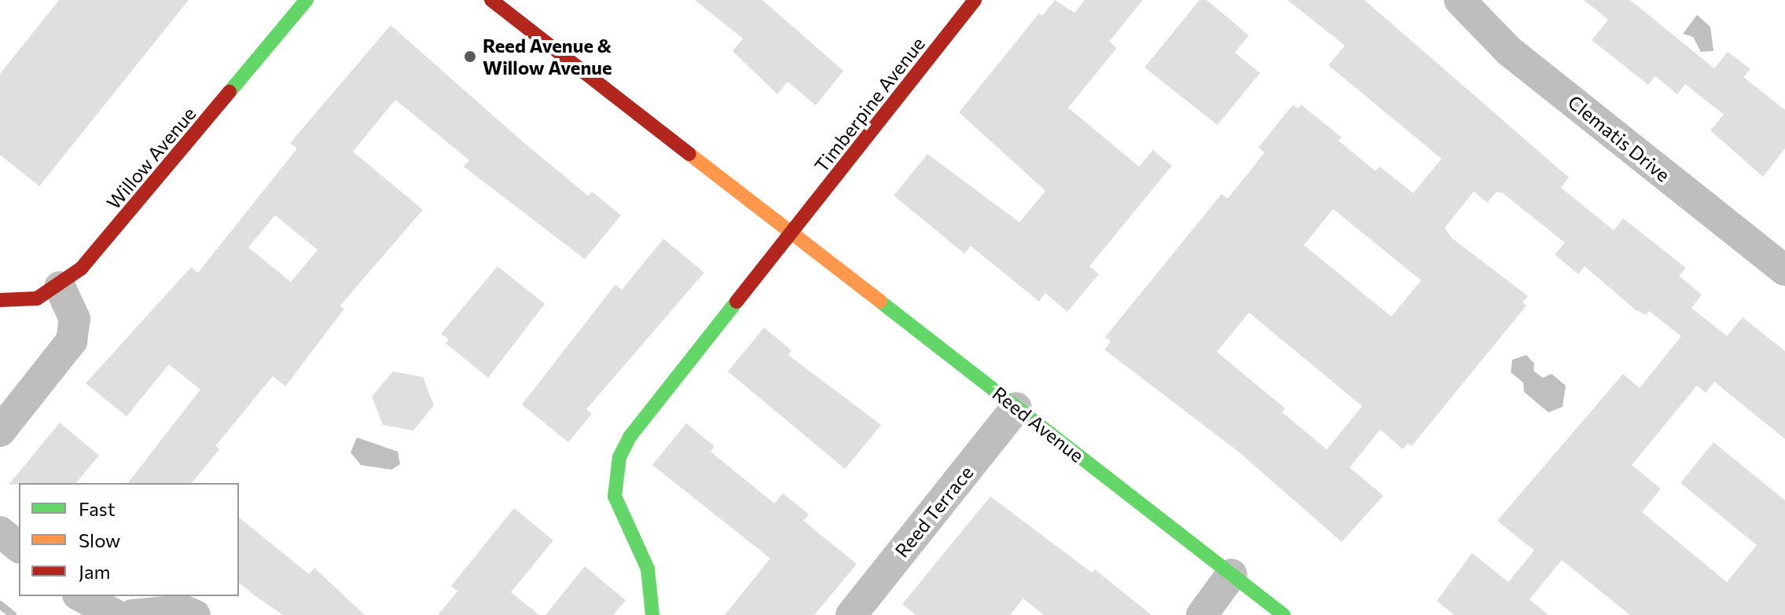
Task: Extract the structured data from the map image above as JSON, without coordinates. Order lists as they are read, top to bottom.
{
  "streets": {
    "street": [
      "Timberpine Avenue",
      "Clematis Drive",
      "Willow Avenue",
      "Reed Avenue",
      "Reed Terrace"
    ]
  },
  "crossings": [
    ["Timberpine Avenue", "Reed Avenue"],
    ["Reed Avenue", "Reed Terrace"]
  ],
  "places": ["Reed Avenue & Willow Avenue"],
  "legend": ["Fast", "Slow", "Jam"]
}
